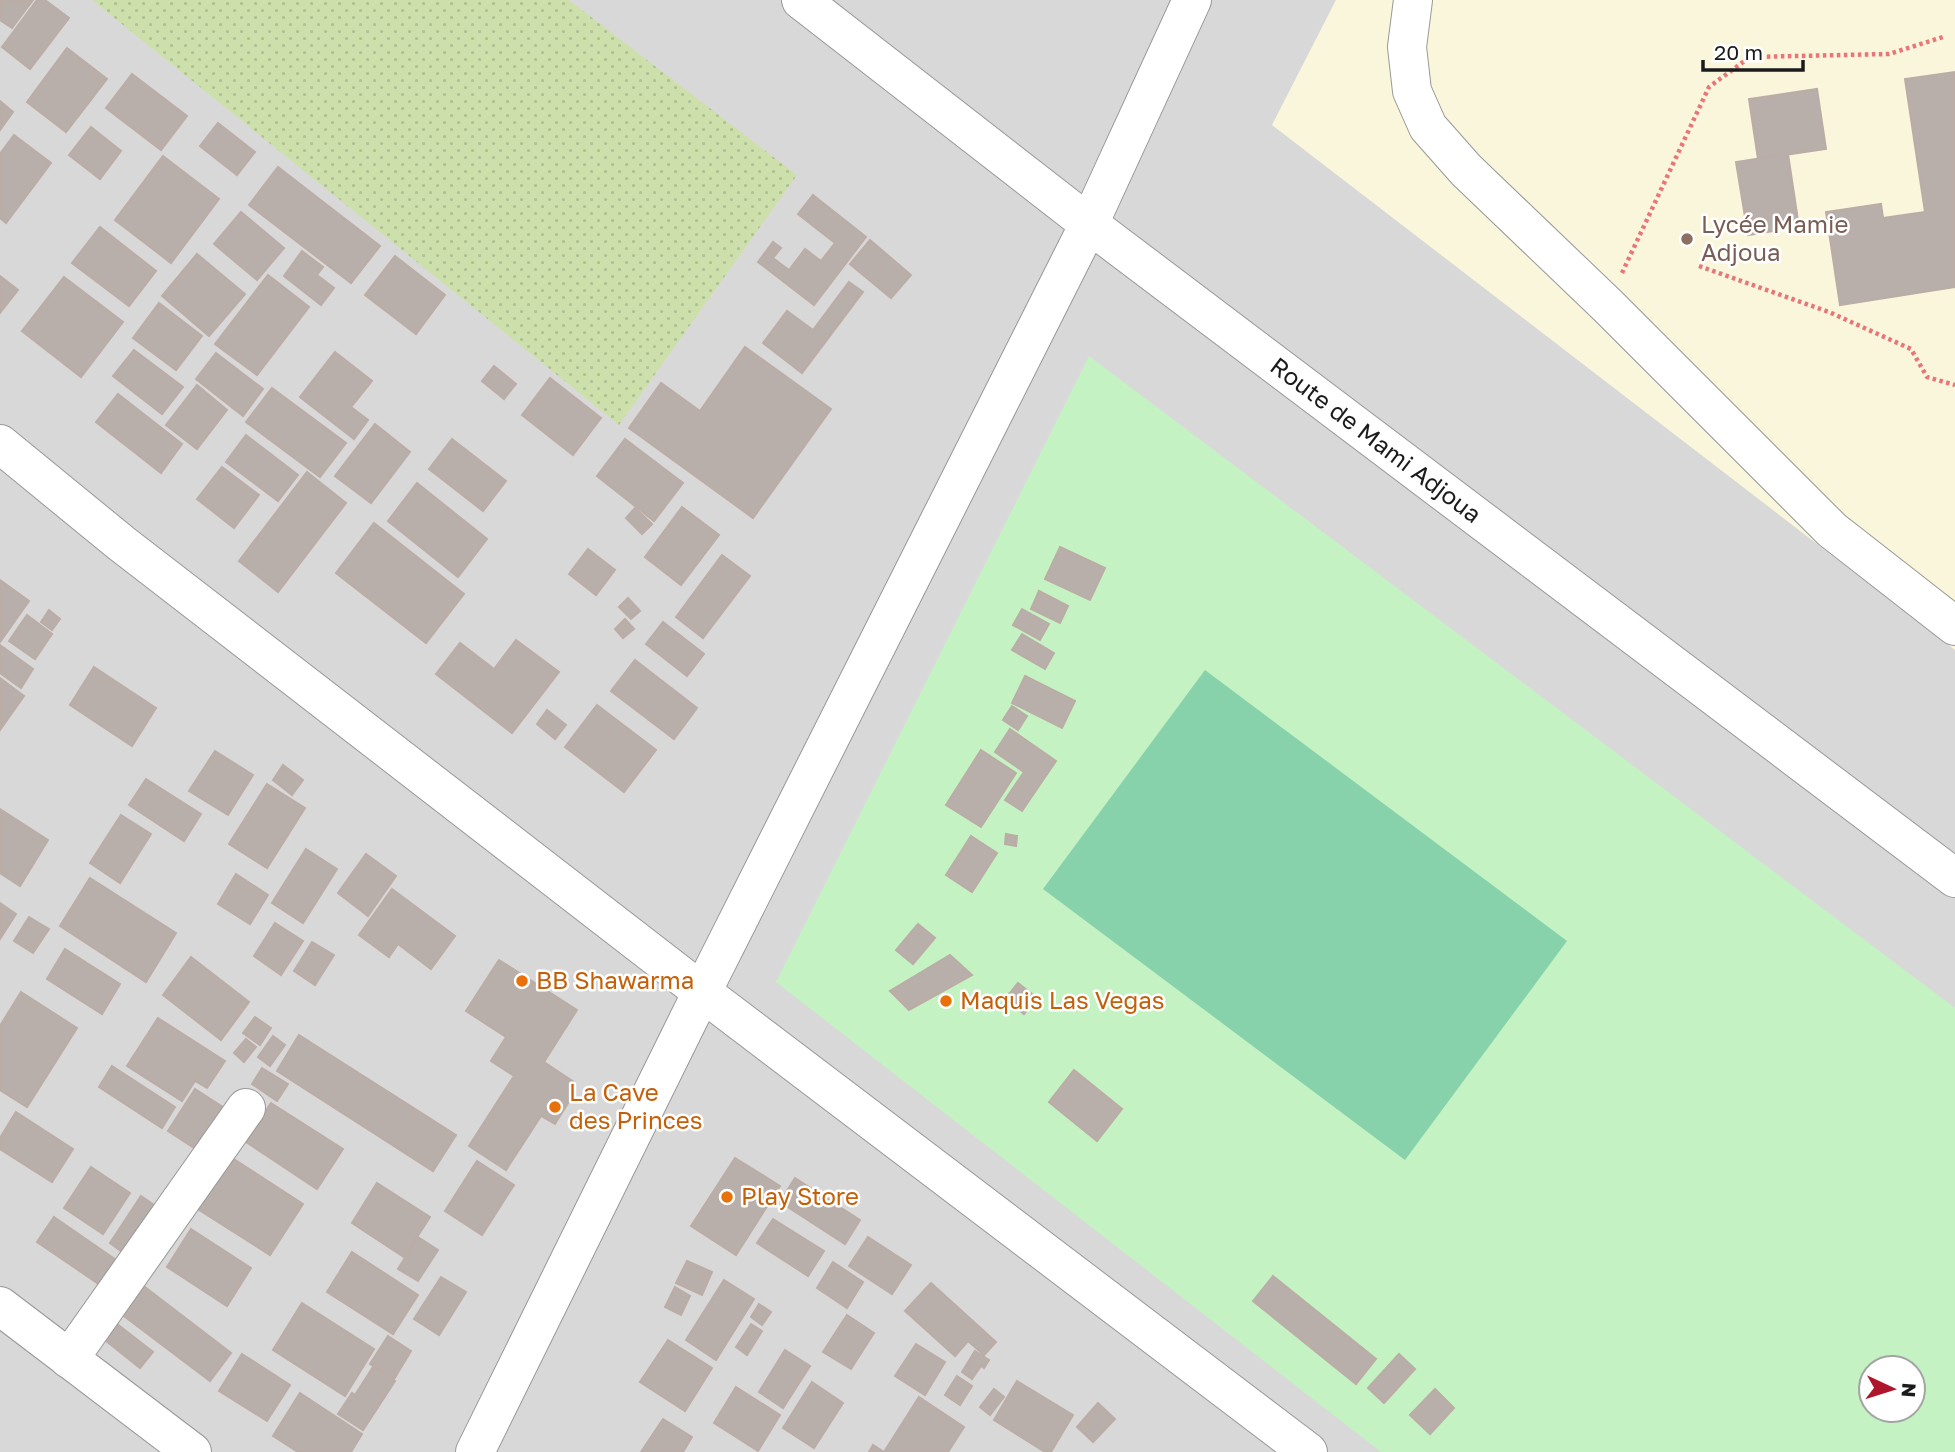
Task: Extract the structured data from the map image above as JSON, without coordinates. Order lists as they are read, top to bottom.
{
  "streets": {
    "street": ["Route de Mami Adjoua"]
  },
  "places": [
    "Lycée Mamie Adjoua",
    "BB Shawarma",
    "Maquis Las Vegas",
    "La Cave des Princes",
    "Play Store"
  ],
  "scale_bar": "20 m",
  "north": "right"
}
